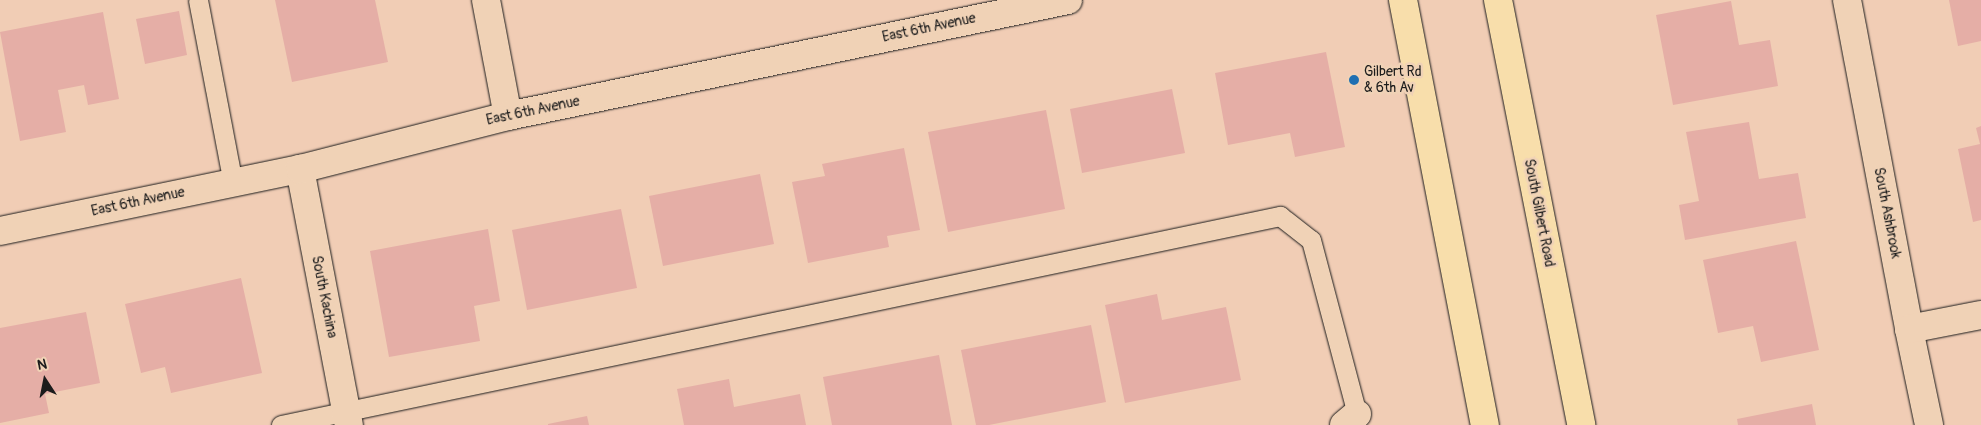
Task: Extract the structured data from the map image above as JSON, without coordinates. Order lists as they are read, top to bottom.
{
  "streets": {
    "main road": ["South Gilbert Road"],
    "street": ["East 6th Avenue", "South Ashbrook", "South Kachina"]
  },
  "crossings": [
    ["East 6th Avenue", "South Kachina"]
  ],
  "places": ["Gilbert Rd & 6th Av"],
  "north": "top"
}
